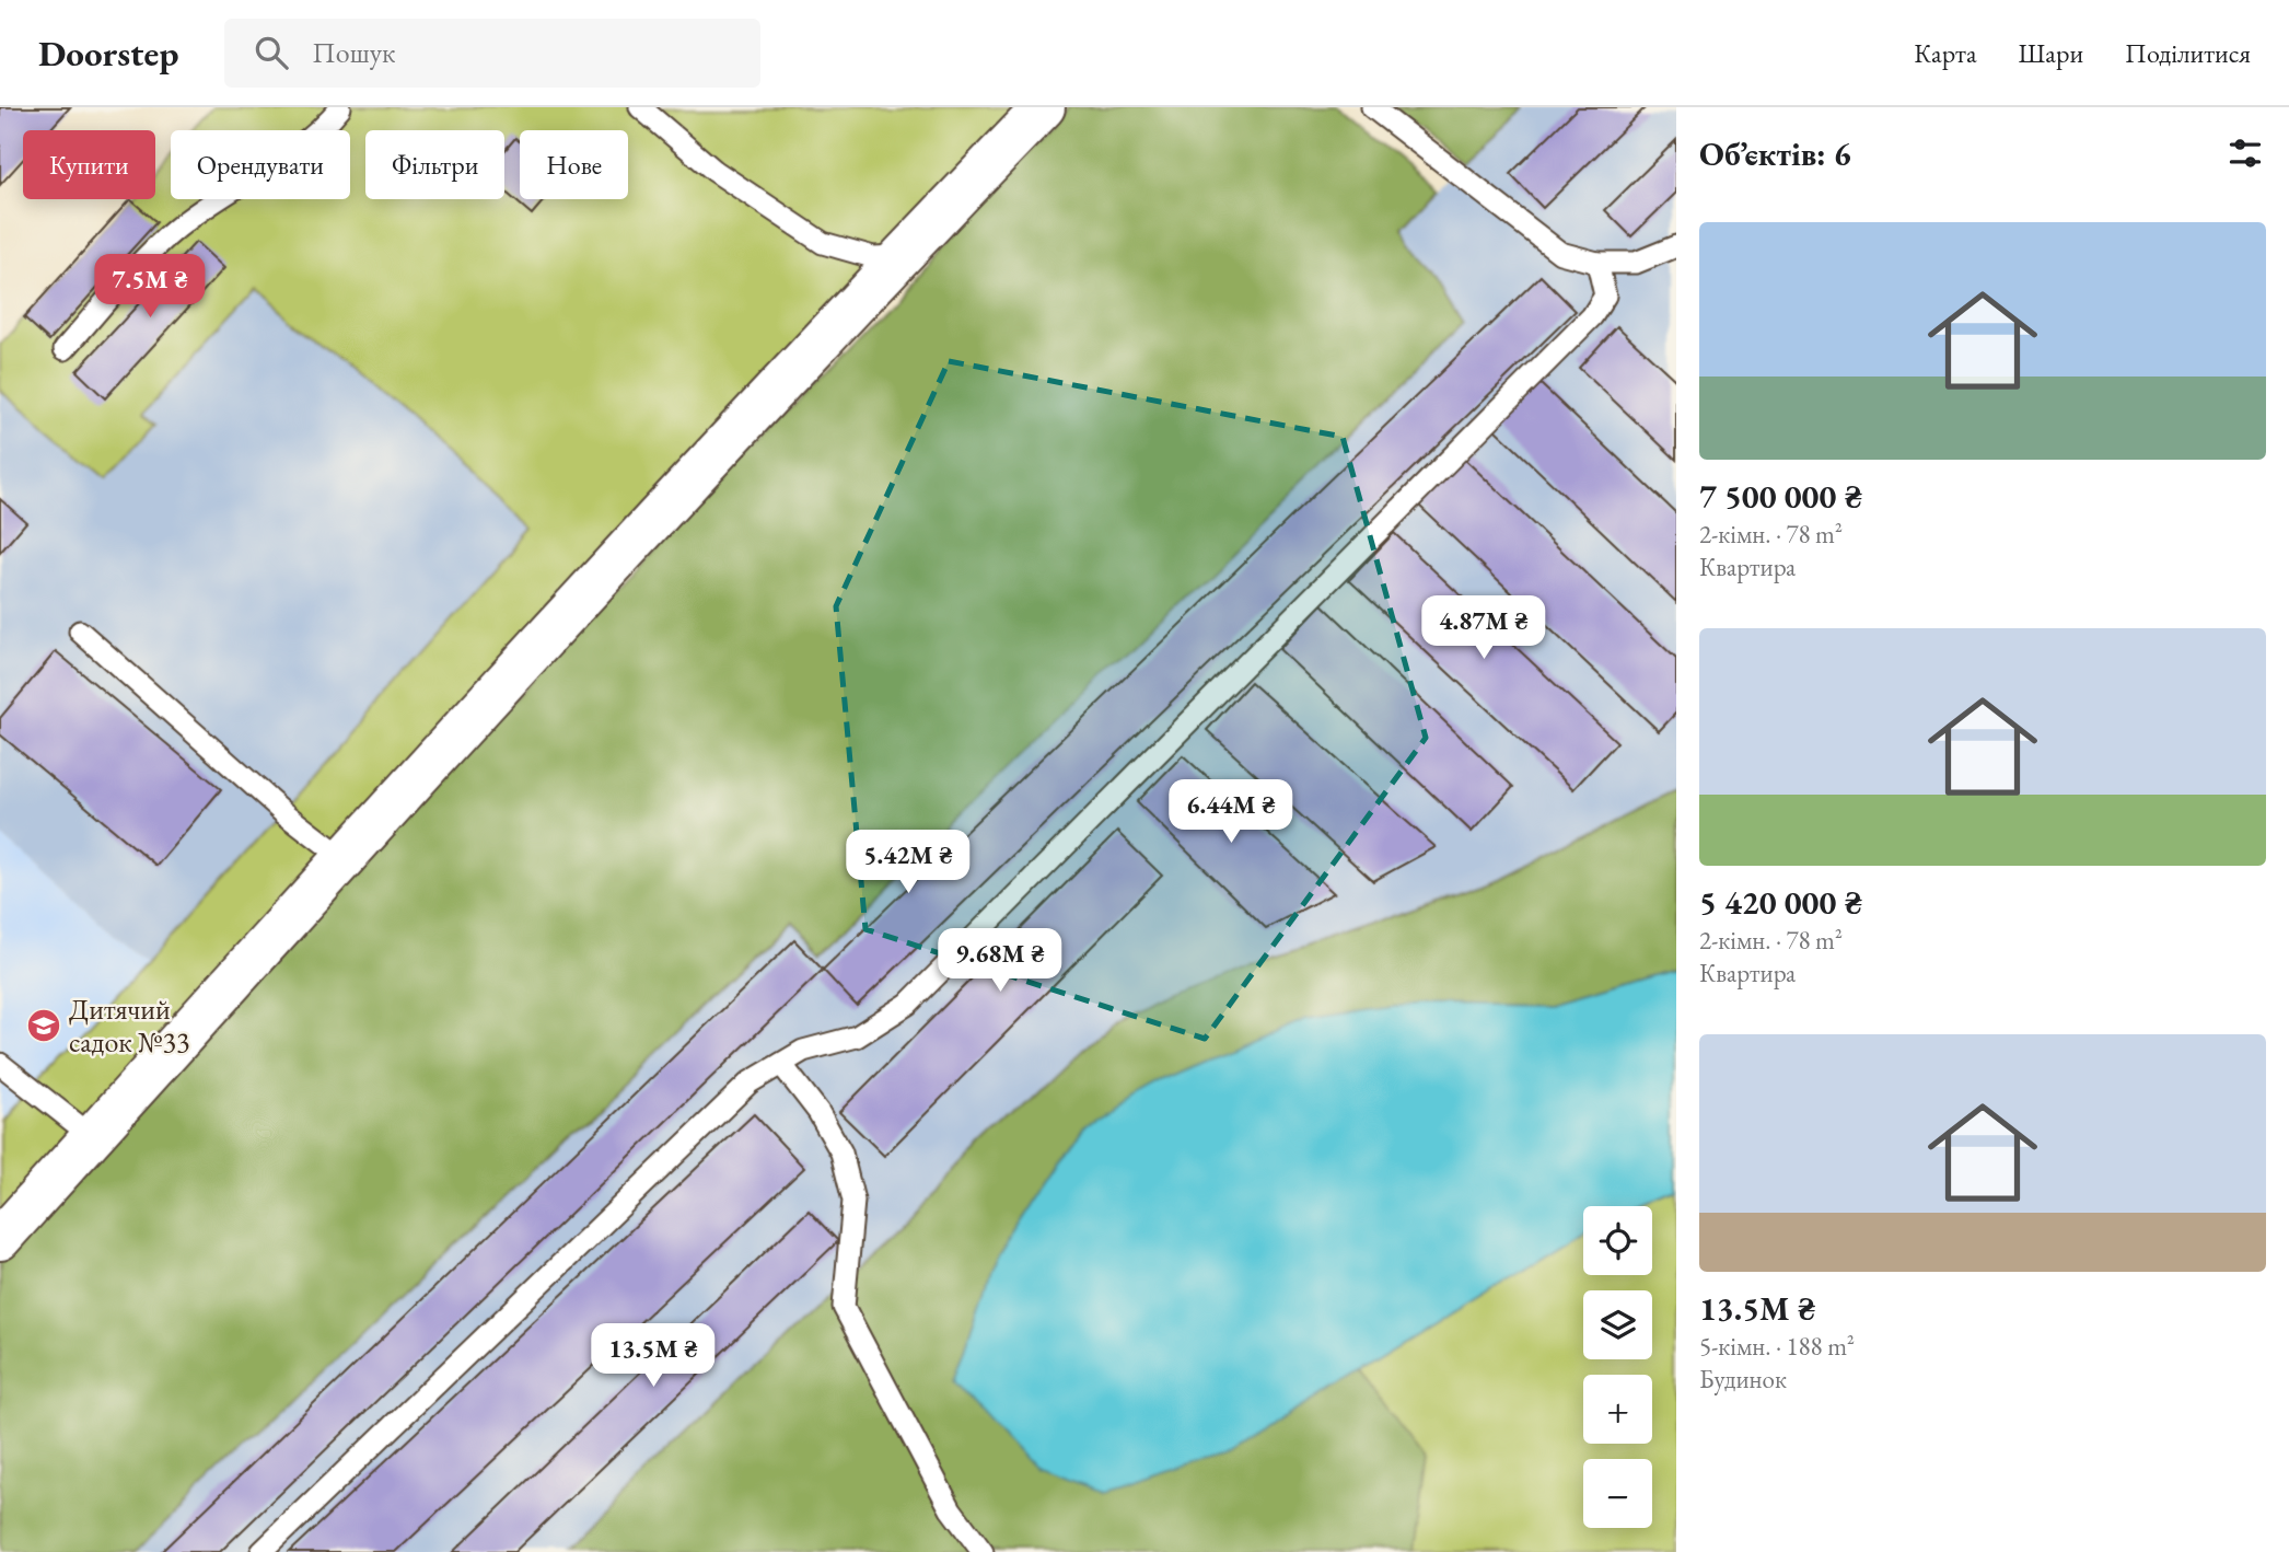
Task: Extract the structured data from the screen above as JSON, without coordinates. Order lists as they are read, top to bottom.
{
  "places": {
    "school or university": ["Дитячий садок №33"]
  },
  "page": {
    "header": "Doorstep",
    "search": "Пошук",
    "nav": ["Карта", "Шари", "Поділитися"],
    "heading": "Об’єктів: 6",
    "chip": [
      "Купити",
      "Орендувати",
      "Фільтри",
      "Нове"
    ],
    "list": [
      {
        "name": "7 500 000 ₴",
        "note": "2-кімн. · 78 m² · Квартира"
      },
      {
        "name": "5 420 000 ₴",
        "note": "2-кімн. · 78 m² · Квартира"
      },
      {
        "name": "13.5M ₴",
        "note": "5-кімн. · 188 m² · Будинок"
      }
    ],
    "price": [
      "7.5M ₴",
      "4.87M ₴",
      "6.44M ₴",
      "5.42M ₴",
      "9.68M ₴",
      "13.5M ₴"
    ],
    "map_buttons": ["+", "−"]
  }
}
